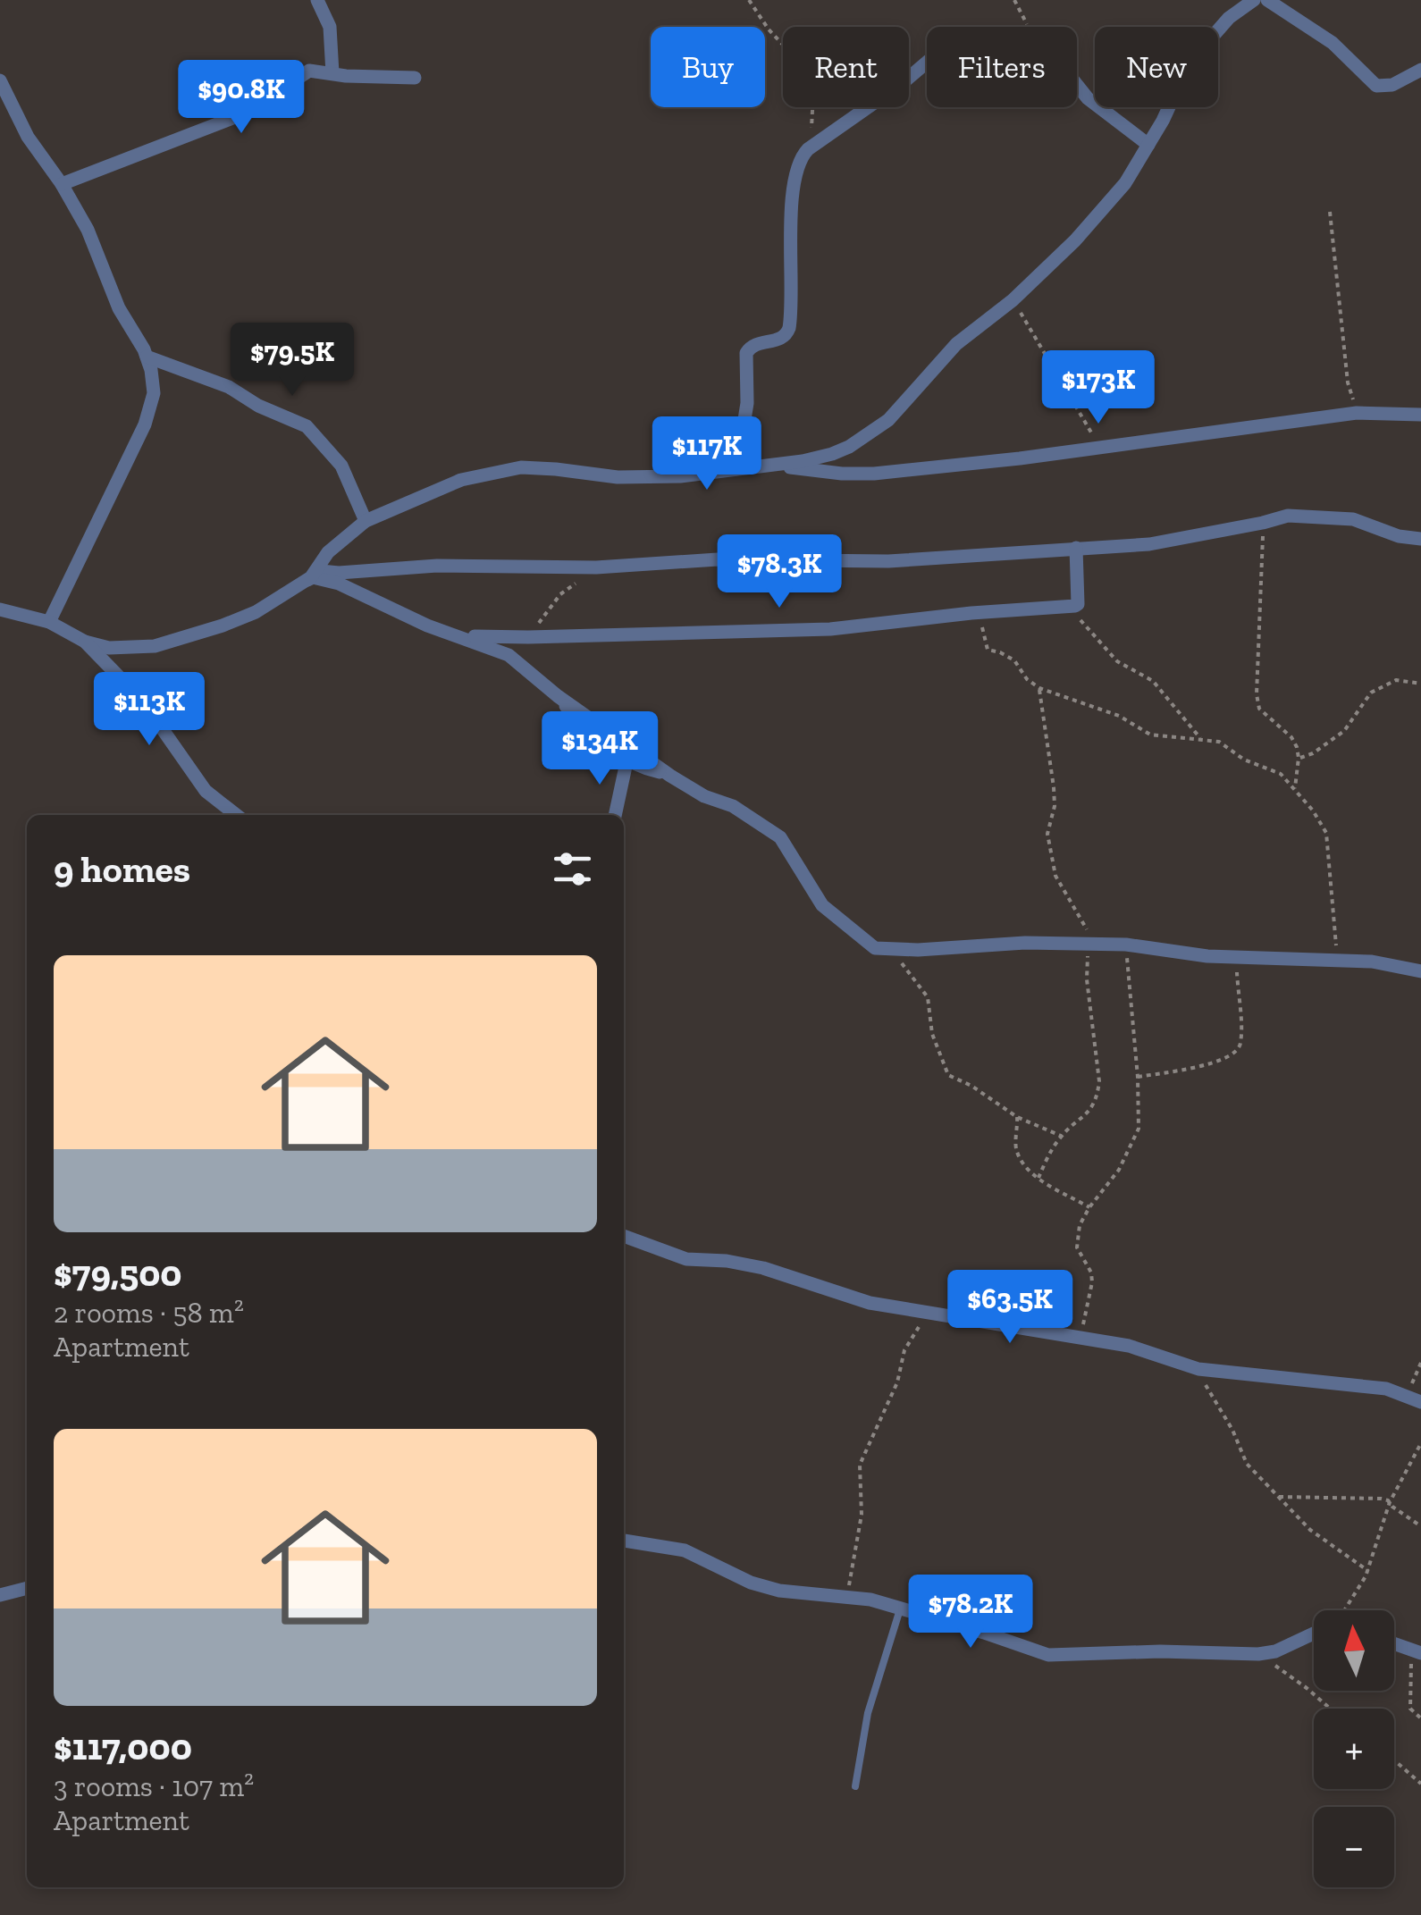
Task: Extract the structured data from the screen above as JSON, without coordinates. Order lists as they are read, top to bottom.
{
  "north": "top",
  "page": {
    "chip": [
      "Buy",
      "Rent",
      "Filters",
      "New"
    ],
    "price": [
      "$90.8K",
      "$79.5K",
      "$173K",
      "$117K",
      "$78.3K",
      "$113K",
      "$134K",
      "$63.5K",
      "$78.2K"
    ],
    "heading": "9 homes",
    "list": [
      {
        "name": "$79,500",
        "note": "2 rooms · 58 m² · Apartment"
      },
      {
        "name": "$117,000",
        "note": "3 rooms · 107 m² · Apartment"
      }
    ],
    "map_buttons": ["+", "−"]
  }
}
